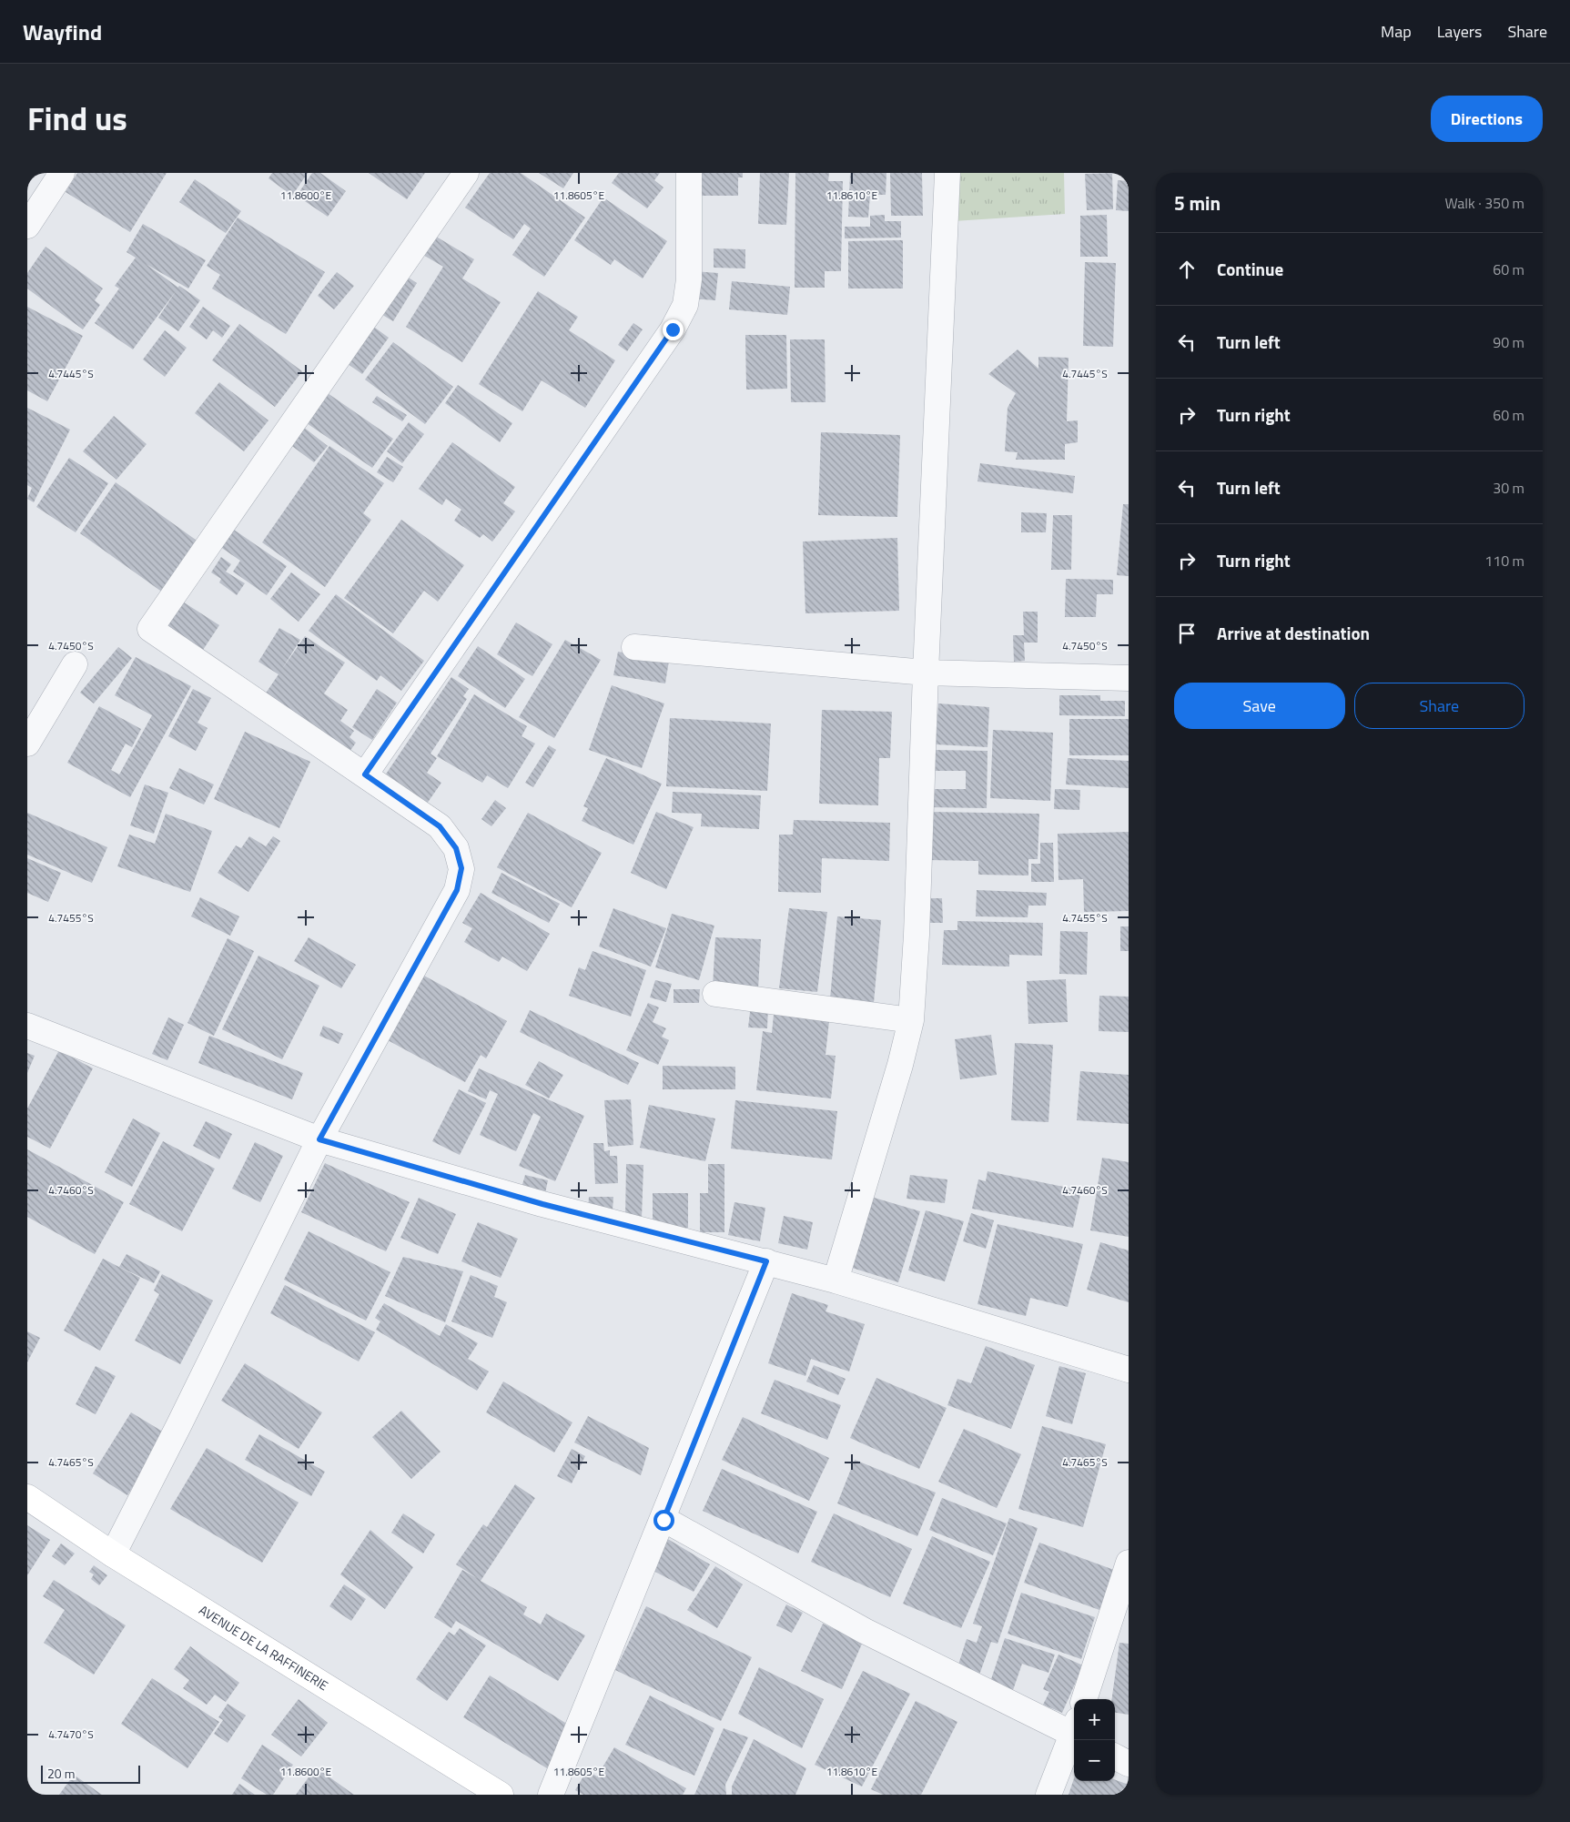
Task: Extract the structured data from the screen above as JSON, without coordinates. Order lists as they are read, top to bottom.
{
  "streets": {
    "street": ["AVENUE DE LA RAFFINERIE"]
  },
  "scale_bar": "20 m",
  "page": {
    "header": "Wayfind",
    "nav": ["Map", "Layers", "Share"],
    "title": "Find us",
    "buttons": [
      "Directions",
      ["Save", "Share"]
    ],
    "heading": ["5 min", "Walk · 350 m"],
    "list": [
      ["Continue", "60 m"],
      ["Turn left", "90 m"],
      ["Turn right", "60 m"],
      ["Turn left", "30 m"],
      ["Turn right", "110 m"],
      "Arrive at destination"
    ],
    "map_buttons": ["+", "−"],
    "scale": "20 m"
  },
  "coordinates": [
    "11.8600°E",
    "11.8605°E",
    "11.8610°E",
    "4.7445°S",
    "4.7450°S",
    "4.7455°S",
    "4.7460°S",
    "4.7465°S",
    "4.7470°S"
  ]
}
